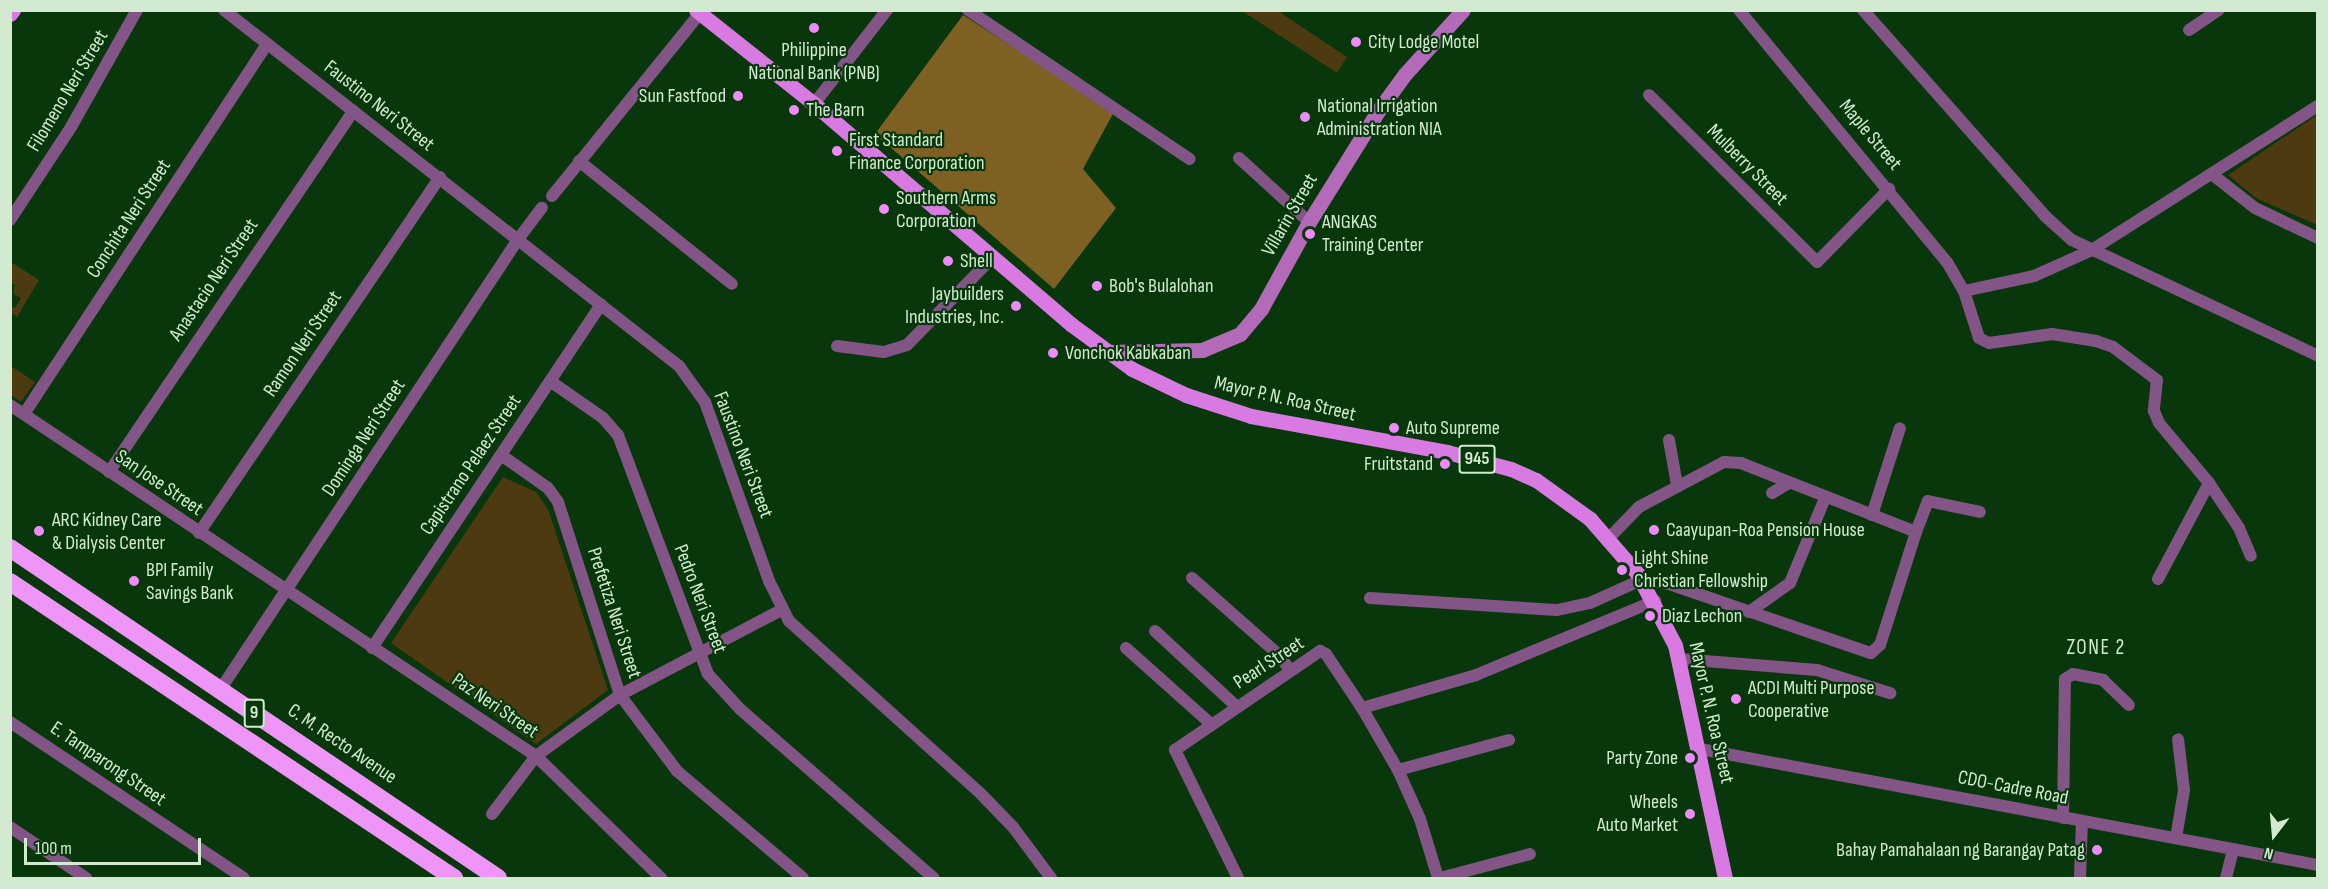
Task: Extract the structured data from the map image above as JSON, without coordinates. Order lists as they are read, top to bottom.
{
  "streets": {
    "highway": ["9", "C. M. Recto Avenue"],
    "main road": ["Villarin Street", "Mayor P. N. Roa Street", "945"],
    "street": [
      "Filomeno Neri Street",
      "Faustino Neri Street",
      "Maple Street",
      "Mulberry Street",
      "Conchita Neri Street",
      "Anastacio Neri Street",
      "Ramon Neri Street",
      "Dominga Neri Street",
      "Capistrano Pelaez Street",
      "San Jose Street",
      "Pedro Neri Street",
      "Prefetiza Neri Street",
      "Pearl Street",
      "Paz Neri Street",
      "E. Tamparong Street",
      "CDO-Cadre Road"
    ]
  },
  "crossings": [
    ["Faustino Neri Street", "Conchita Neri Street"],
    ["Faustino Neri Street", "Anastacio Neri Street"],
    ["Faustino Neri Street", "Ramon Neri Street"],
    ["Faustino Neri Street", "Dominga Neri Street"],
    ["Faustino Neri Street", "Capistrano Pelaez Street"],
    ["Maple Street", "Mulberry Street"],
    ["Villarin Street", "Mayor P. N. Roa Street"],
    ["Conchita Neri Street", "San Jose Street"],
    ["Anastacio Neri Street", "San Jose Street"],
    ["Ramon Neri Street", "San Jose Street"],
    ["Mayor P. N. Roa Street", "CDO-Cadre Road"],
    ["Dominga Neri Street", "San Jose Street"],
    ["Dominga Neri Street", "Paz Neri Street"],
    ["Dominga Neri Street", "C. M. Recto Avenue"],
    ["Capistrano Pelaez Street", "Pedro Neri Street"],
    ["Capistrano Pelaez Street", "Prefetiza Neri Street"],
    ["Capistrano Pelaez Street", "Paz Neri Street"],
    ["San Jose Street", "Paz Neri Street"]
  ],
  "districts": ["ZONE 2"],
  "places": [
    "Philippine National Bank (PNB)",
    "City Lodge Motel",
    "Sun Fastfood",
    "The Barn",
    "National Irrigation Administration NIA",
    "First Standard Finance Corporation",
    "Southern Arms Corporation",
    "ANGKAS Training Center",
    "Shell",
    "Bob's Bulalohan",
    "Jaybuilders Industries, Inc.",
    "Vonchok Kabkaban",
    "Auto Supreme",
    "Fruitstand",
    "Caayupan-Roa Pension House",
    "ARC Kidney Care & Dialysis Center",
    "Light Shine Christian Fellowship",
    "BPI Family Savings Bank",
    "Diaz Lechon",
    "ACDI Multi Purpose Cooperative",
    "Party Zone",
    "Wheels Auto Market",
    "Bahay Pamahalaan ng Barangay Patag"
  ],
  "scale_bar": "100 m",
  "north": "bottom"
}
